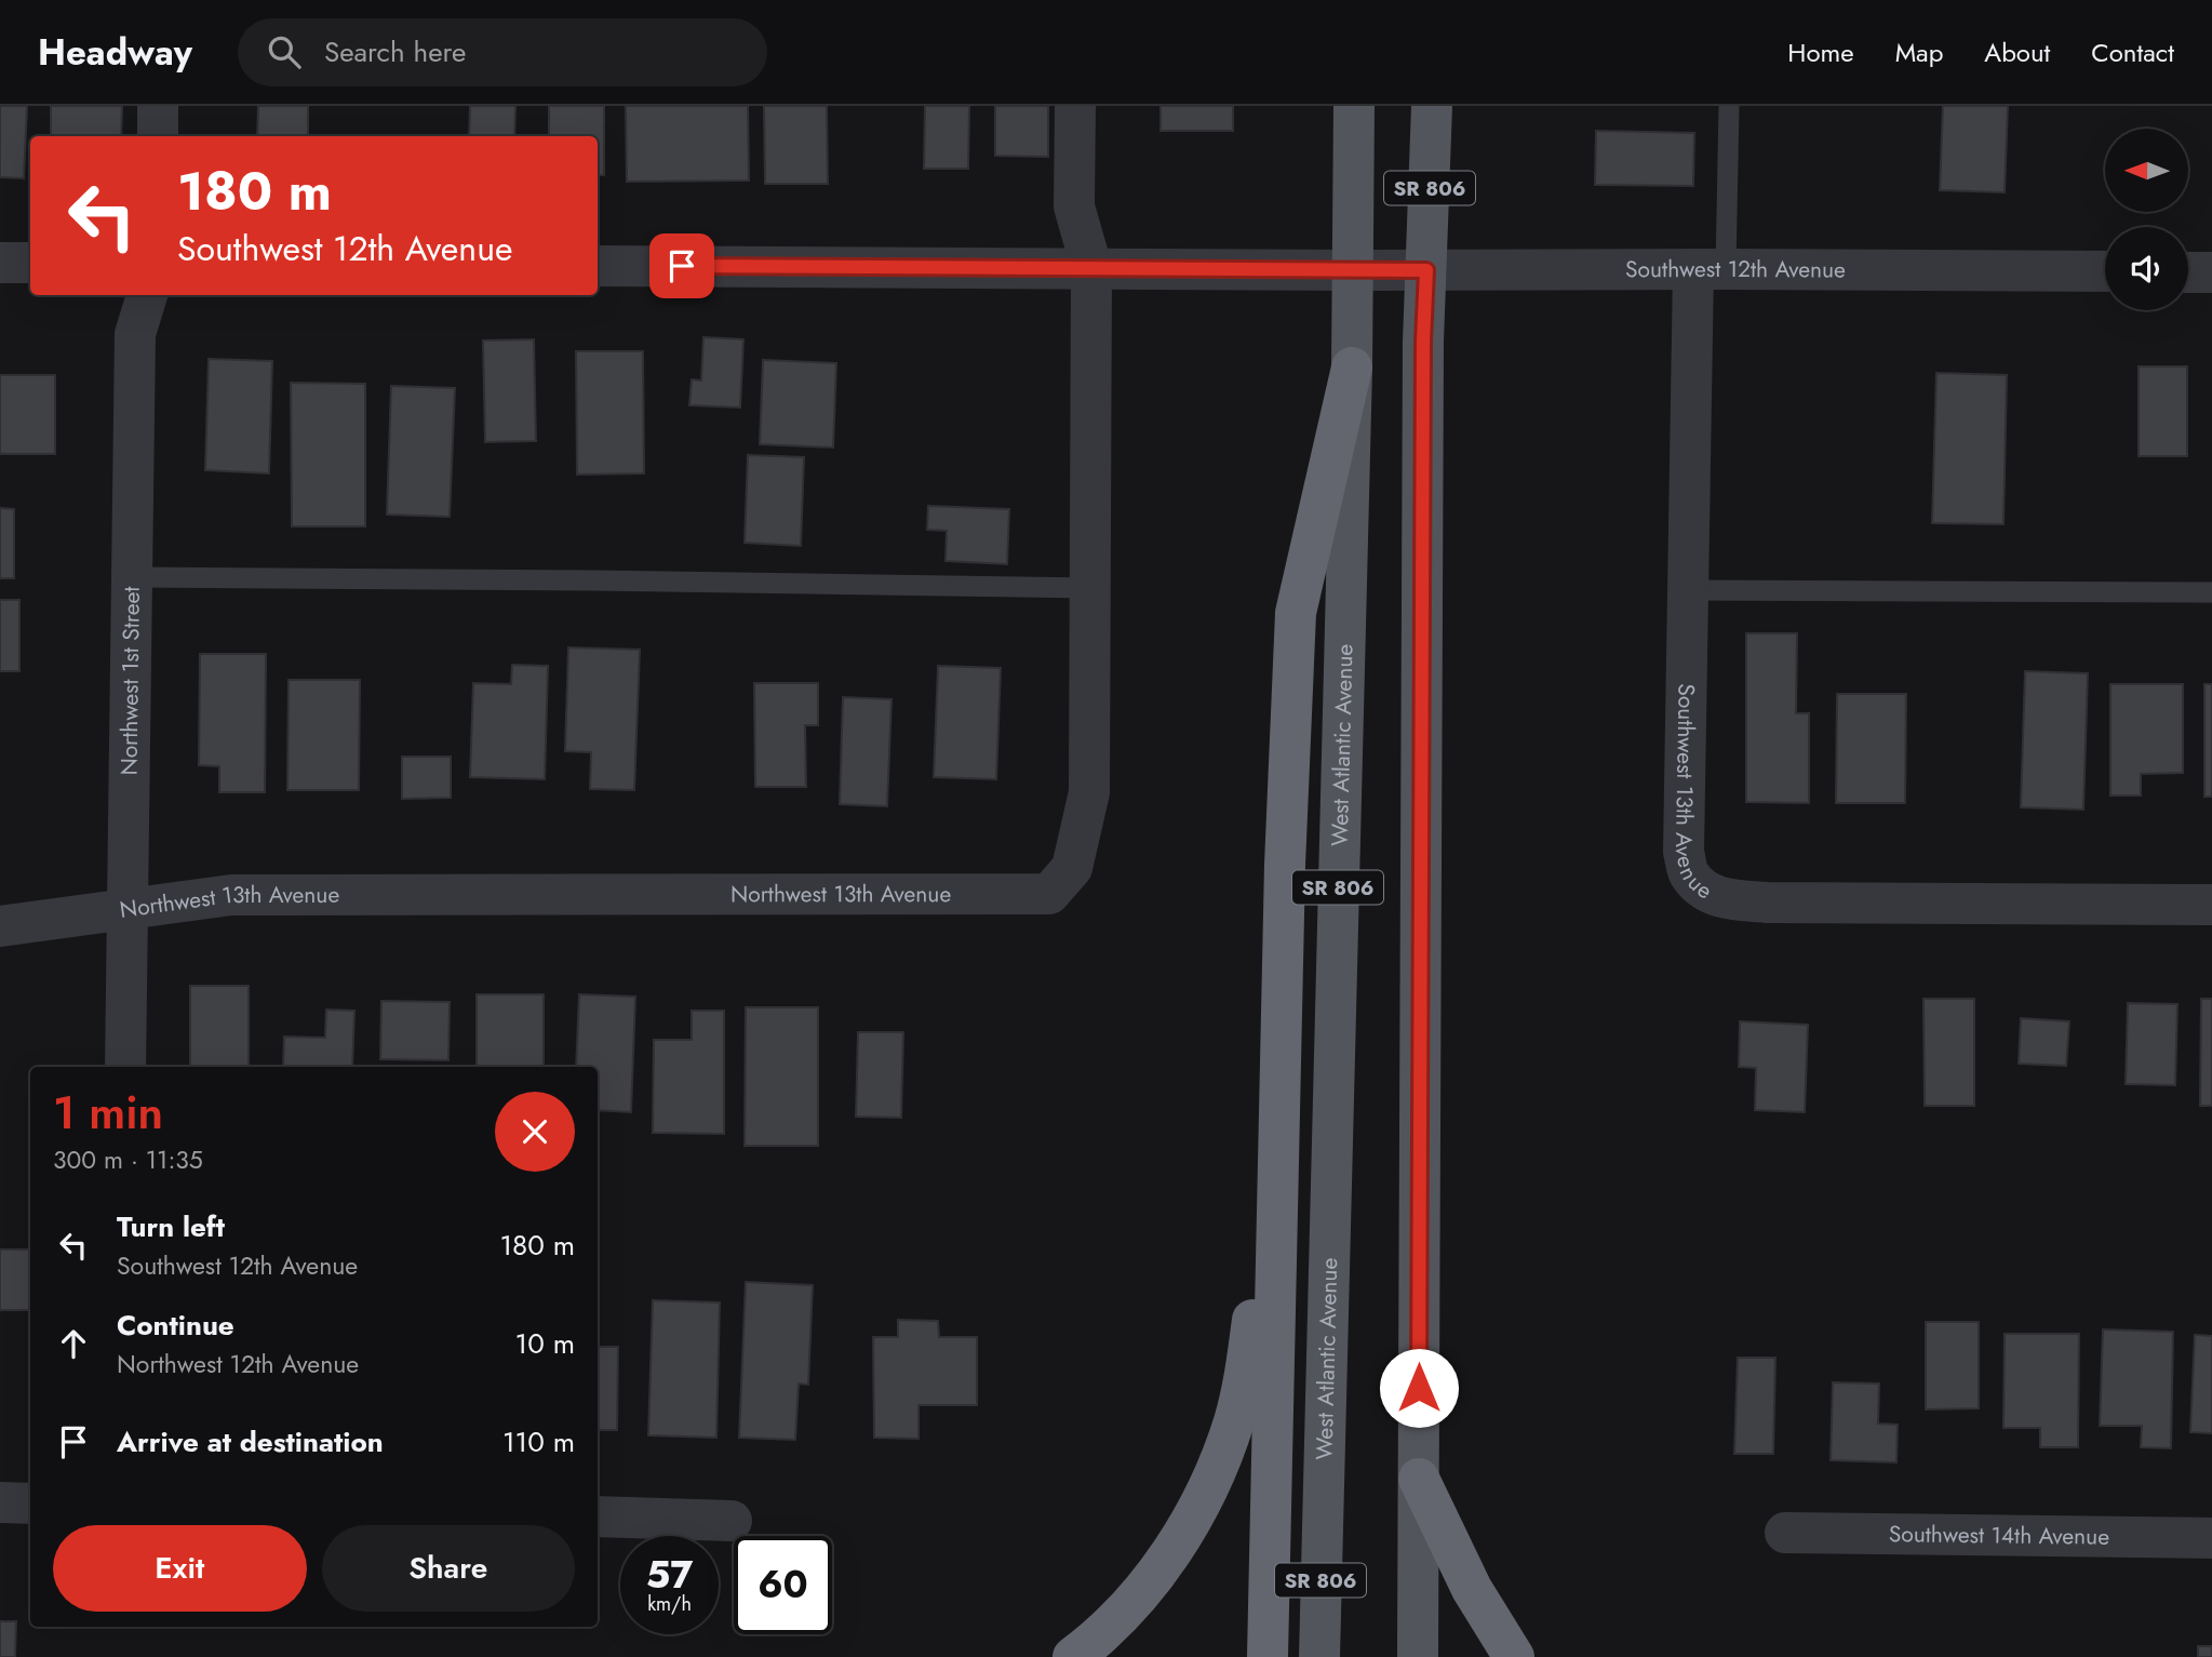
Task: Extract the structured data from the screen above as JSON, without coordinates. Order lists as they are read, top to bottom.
{
  "streets": {
    "main road": ["SR 806", "West Atlantic Avenue"],
    "street": [
      "Southwest 12th Avenue",
      "Northwest 1st Street",
      "Southwest 13th Avenue",
      "Northwest 13th Avenue",
      "Southwest 14th Avenue"
    ]
  },
  "crossings": [
    ["SR 806", "Southwest 12th Avenue"],
    ["Southwest 12th Avenue", "West Atlantic Avenue"],
    ["Southwest 12th Avenue", "Southwest 13th Avenue"],
    ["Southwest 12th Avenue", "Northwest 13th Avenue"],
    ["Northwest 1st Street", "Northwest 13th Avenue"]
  ],
  "north": "left",
  "page": {
    "header": "Headway",
    "search": "Search here",
    "nav": [
      "Home",
      "Map",
      "About",
      "Contact"
    ],
    "turn": ["180 m", "Southwest 12th Avenue"],
    "heading": ["1 min", "300 m · 11:35"],
    "list": [
      {
        "name": "Turn left",
        "note": "Southwest 12th Avenue",
        "value": "180 m"
      },
      {
        "name": "Continue",
        "note": "Northwest 12th Avenue",
        "value": "10 m"
      },
      {
        "name": "Arrive at destination",
        "value": "110 m"
      }
    ],
    "buttons": ["Exit", "Share"],
    "speed": "57 km/h",
    "limit": "60"
  }
}
